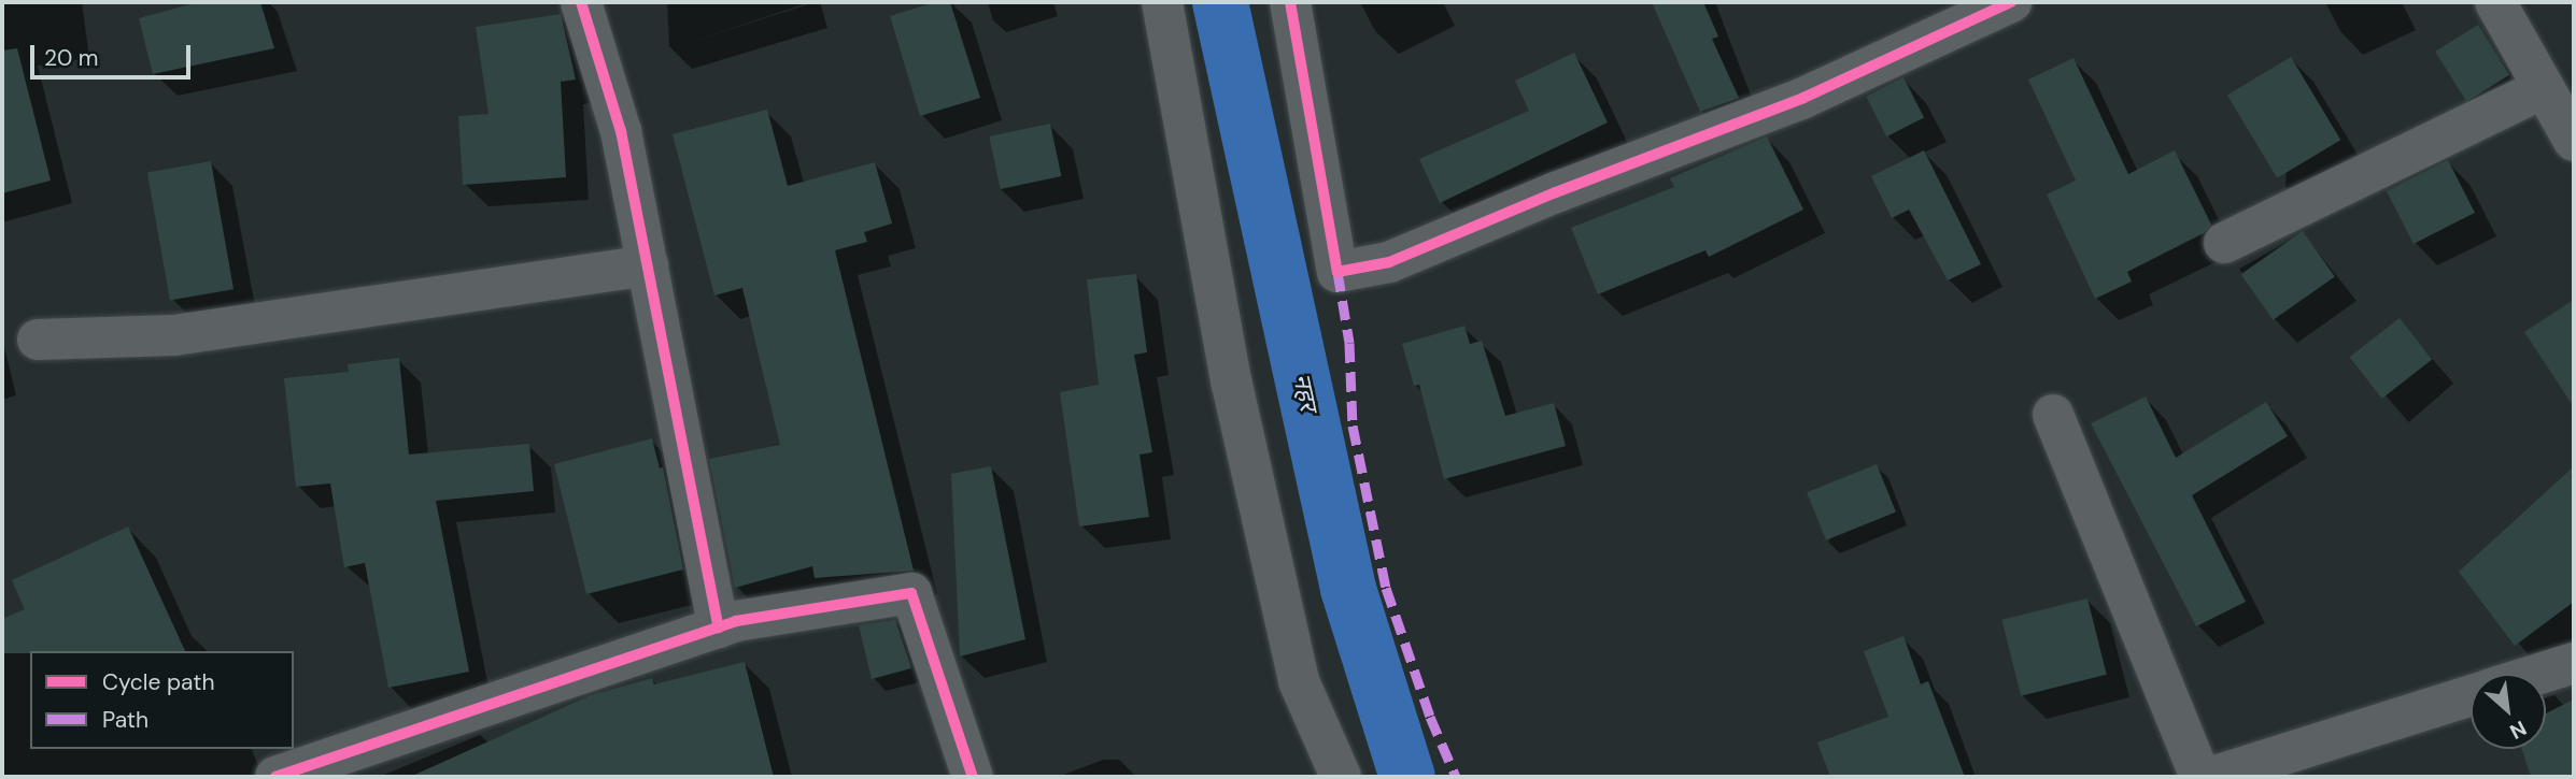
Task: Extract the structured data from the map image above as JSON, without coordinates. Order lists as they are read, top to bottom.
{
  "water": ["नहर"],
  "legend": ["Cycle path", "Path"],
  "scale_bar": "20 m",
  "north": "bottom right"
}
